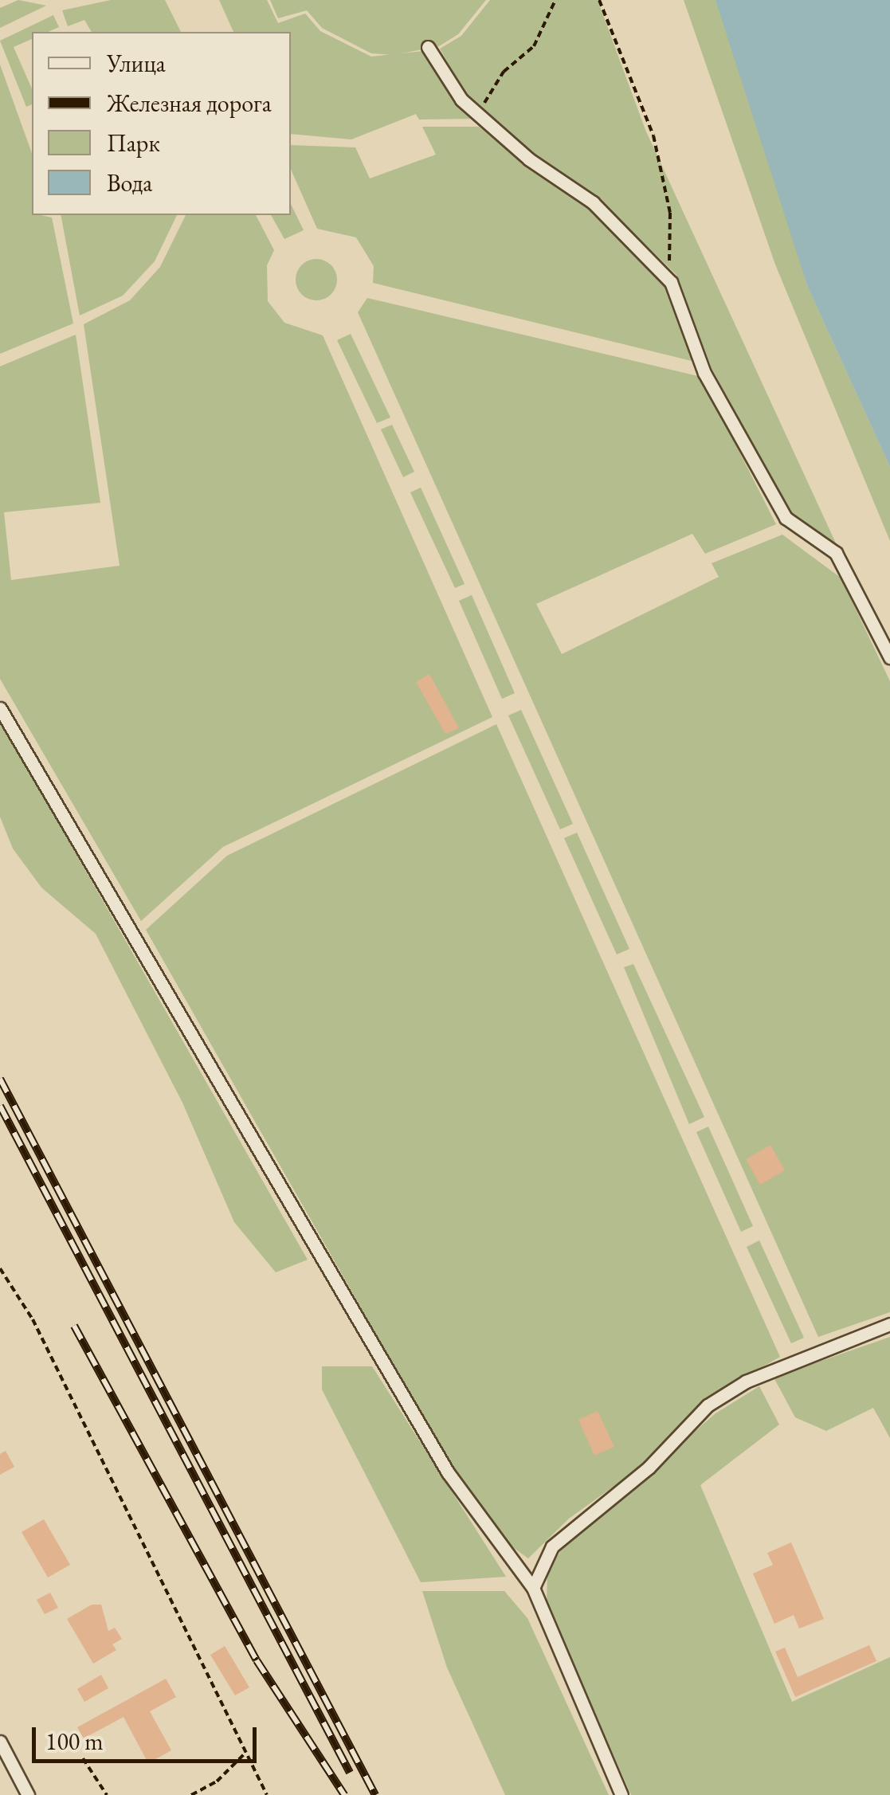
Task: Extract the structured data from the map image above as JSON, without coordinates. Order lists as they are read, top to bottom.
{
  "legend": [
    "Улица",
    "Железная дорога",
    "Парк",
    "Вода"
  ],
  "scale_bar": "100 m"
}
